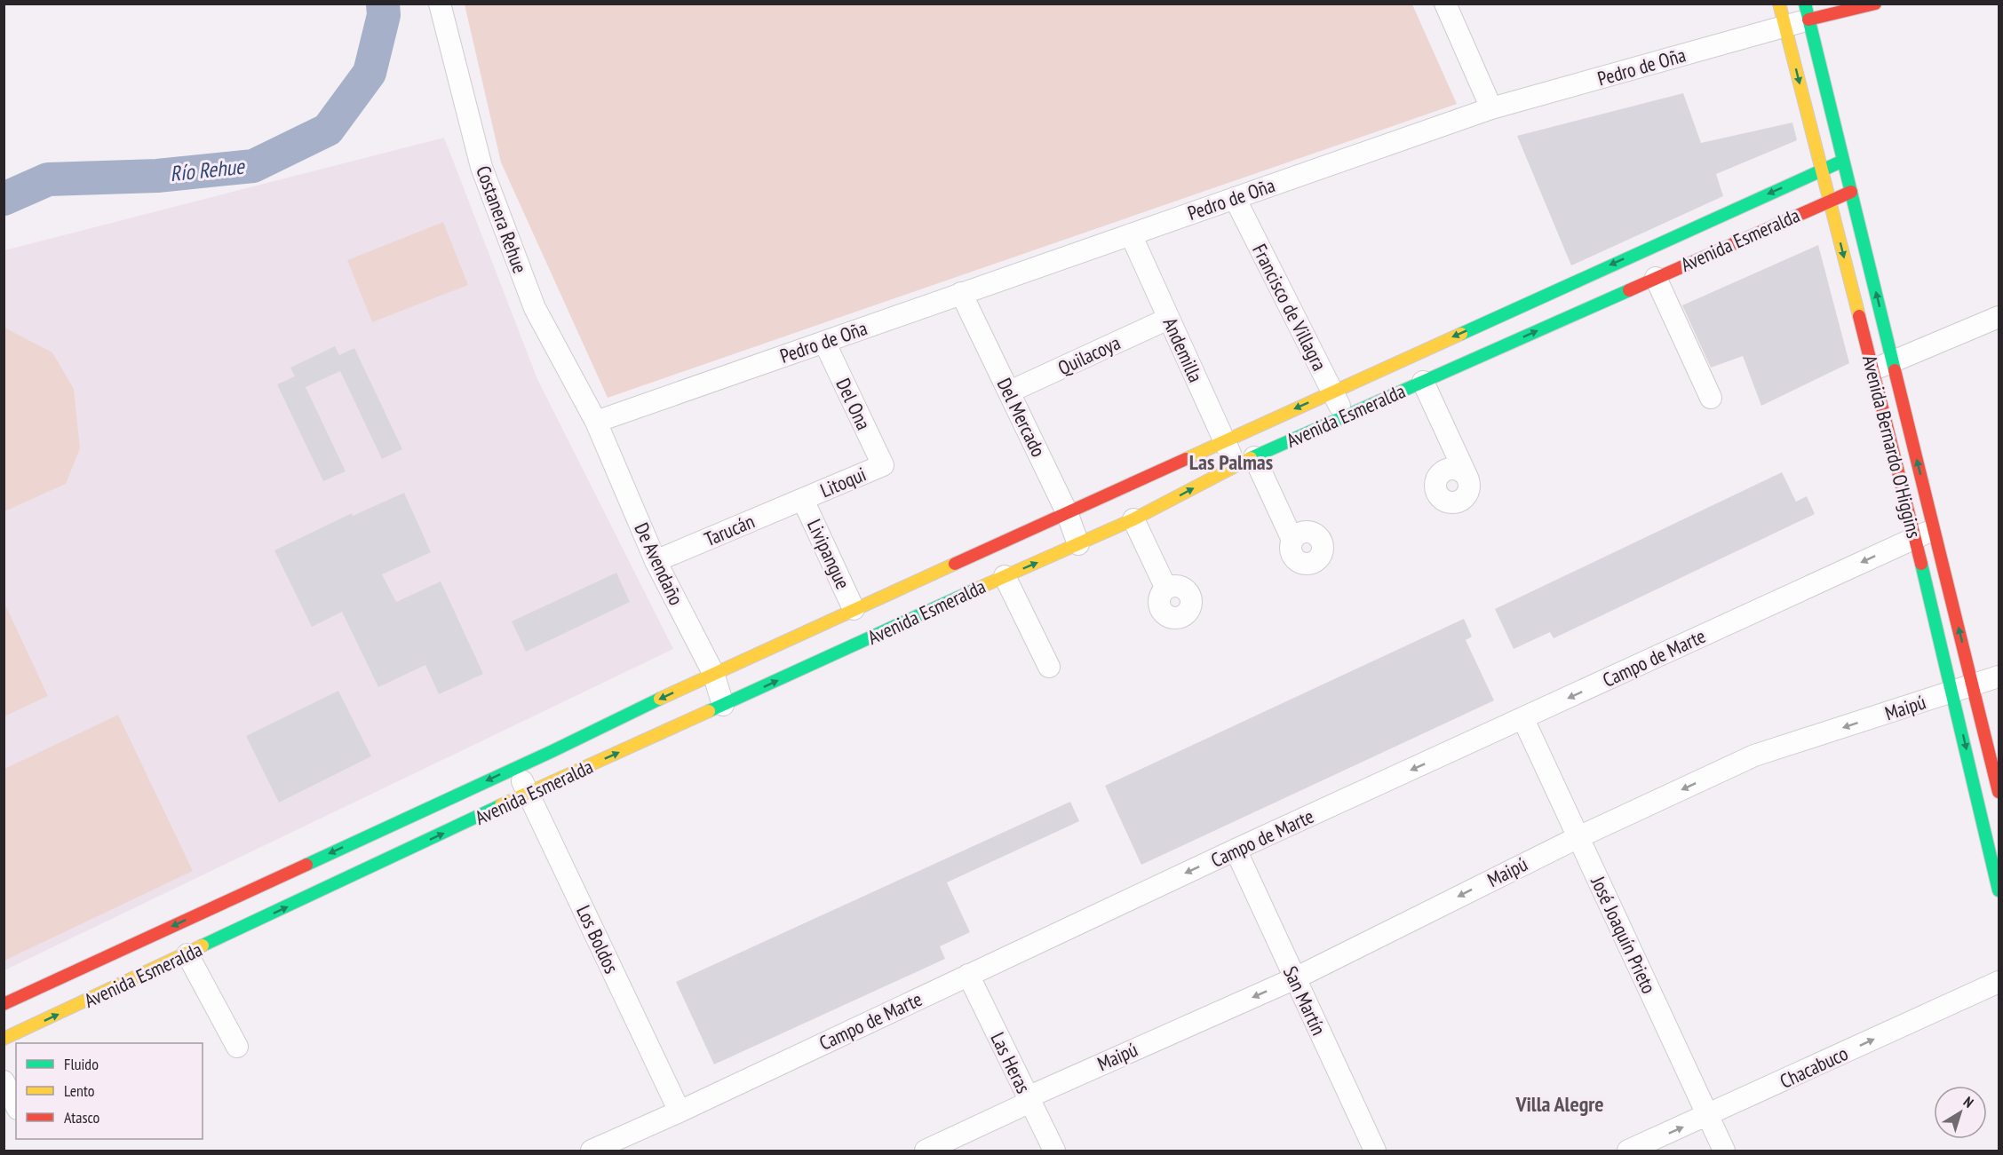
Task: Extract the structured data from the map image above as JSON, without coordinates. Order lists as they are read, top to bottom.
{
  "streets": {
    "street": [
      "Pedro de Oña",
      "Costanera Rehue",
      "Avenida Esmeralda",
      "Francisco de Villagra",
      "Andemilla",
      "Quilacoya",
      "Del Ona",
      "Del Mercado",
      "Avenida Bernardo O'Higgins",
      "Litoqui",
      "Tarucán",
      "Livipangue",
      "De Avendaño",
      "Campo de Marte",
      "Maipú",
      "José Joaquín Prieto",
      "Los Boldos",
      "San Martín",
      "Las Heras",
      "Chacabuco"
    ]
  },
  "crossings": [
    ["Pedro de Oña", "Costanera Rehue"],
    ["Pedro de Oña", "Francisco de Villagra"],
    ["Pedro de Oña", "Andemilla"],
    ["Pedro de Oña", "Del Ona"],
    ["Pedro de Oña", "Del Mercado"],
    ["Pedro de Oña", "Avenida Bernardo O'Higgins"],
    ["Pedro de Oña", "De Avendaño"],
    ["Costanera Rehue", "De Avendaño"],
    ["Avenida Esmeralda", "Francisco de Villagra"],
    ["Avenida Esmeralda", "Andemilla"],
    ["Avenida Esmeralda", "Del Mercado"],
    ["Avenida Esmeralda", "Avenida Bernardo O'Higgins"],
    ["Avenida Esmeralda", "Livipangue"],
    ["Avenida Esmeralda", "De Avendaño"],
    ["Avenida Esmeralda", "Los Boldos"],
    ["Andemilla", "Quilacoya"],
    ["Quilacoya", "Del Mercado"],
    ["Del Ona", "Litoqui"],
    ["Avenida Bernardo O'Higgins", "Campo de Marte"],
    ["Avenida Bernardo O'Higgins", "Maipú"],
    ["Litoqui", "Tarucán"],
    ["Litoqui", "Livipangue"],
    ["Tarucán", "Livipangue"],
    ["Tarucán", "De Avendaño"],
    ["Campo de Marte", "José Joaquín Prieto"],
    ["Campo de Marte", "Los Boldos"],
    ["Campo de Marte", "San Martín"],
    ["Campo de Marte", "Las Heras"],
    ["Maipú", "José Joaquín Prieto"],
    ["Maipú", "San Martín"],
    ["Maipú", "Las Heras"],
    ["José Joaquín Prieto", "Chacabuco"]
  ],
  "one_way": ["Campo de Marte", "Maipú", "Chacabuco"],
  "districts": ["Las Palmas", "Villa Alegre"],
  "water": ["Río Rehue"],
  "legend": ["Fluido", "Lento", "Atasco"],
  "north": "top right"
}
